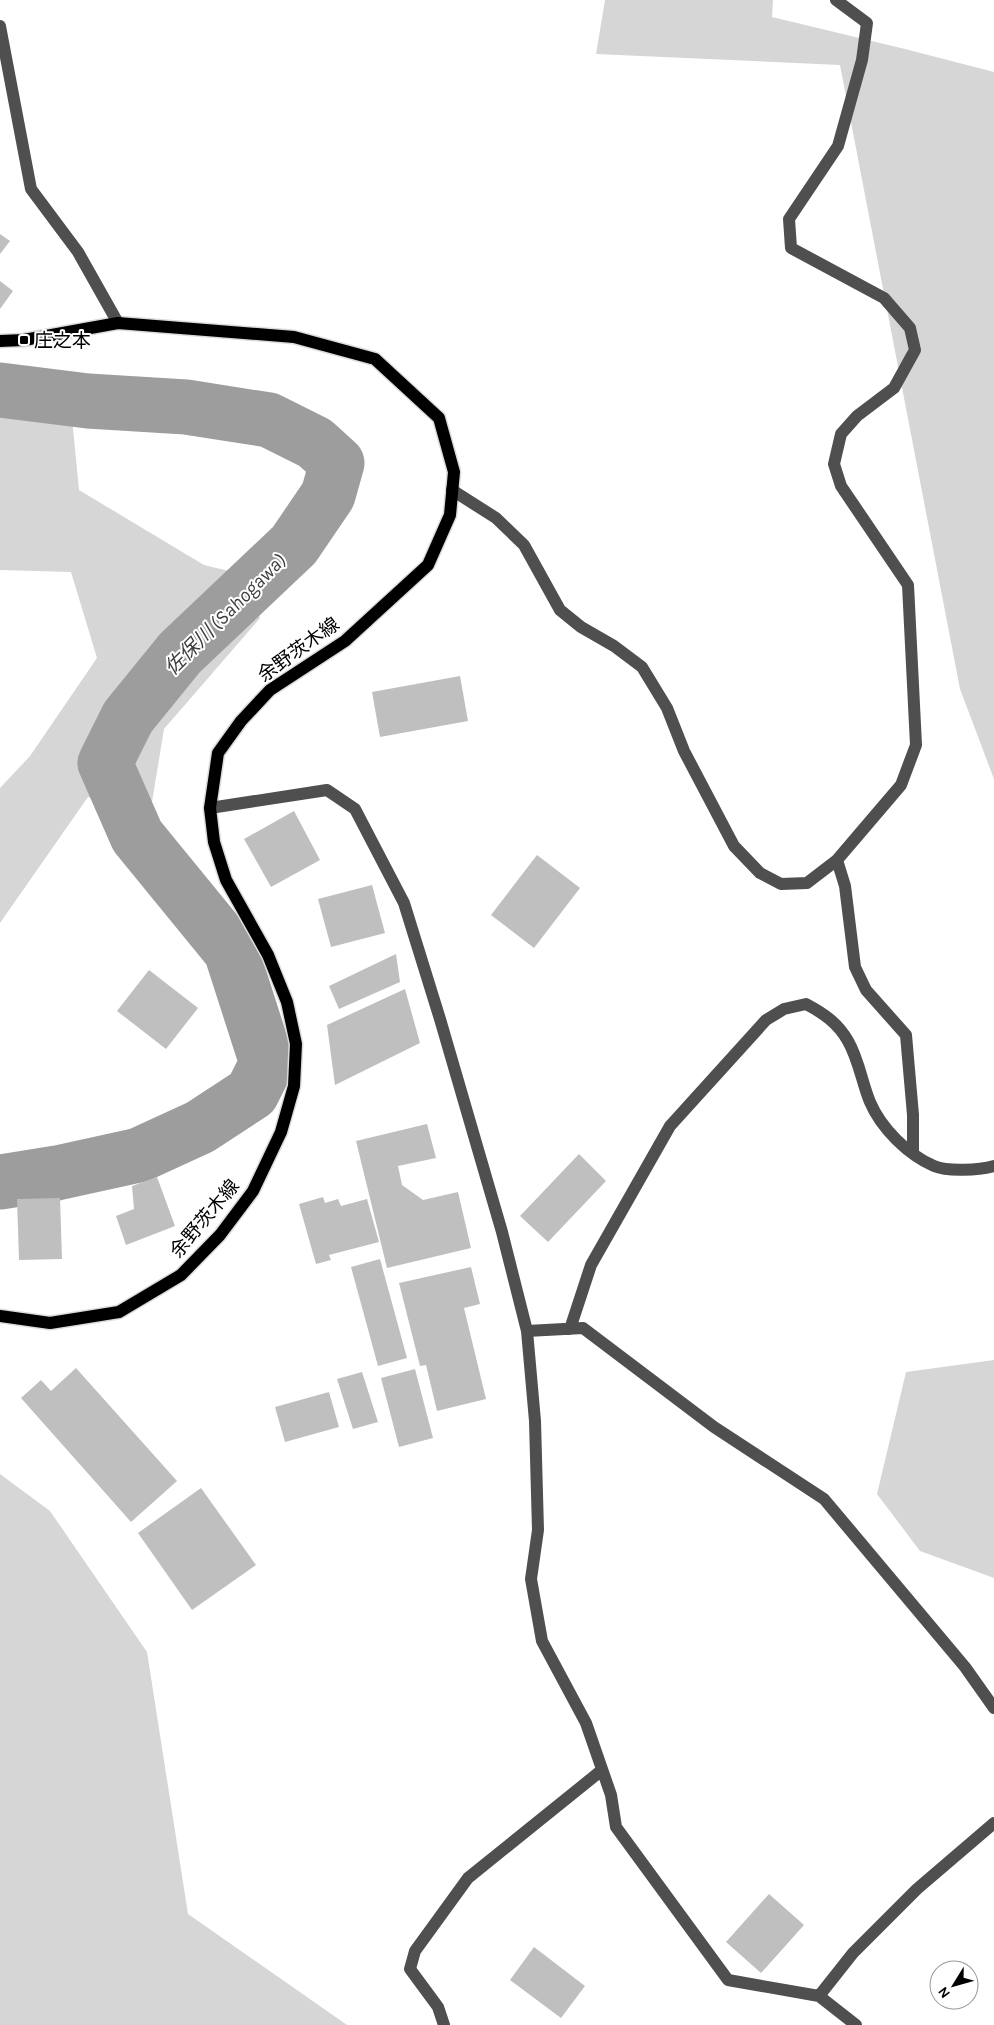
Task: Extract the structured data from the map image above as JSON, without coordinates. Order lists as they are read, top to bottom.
{
  "streets": {
    "main road": ["余野茨木線"]
  },
  "water": ["佐保川 (Sahogawa)"],
  "places": {
    "transit": ["庄之本"]
  },
  "north": "bottom left"
}
